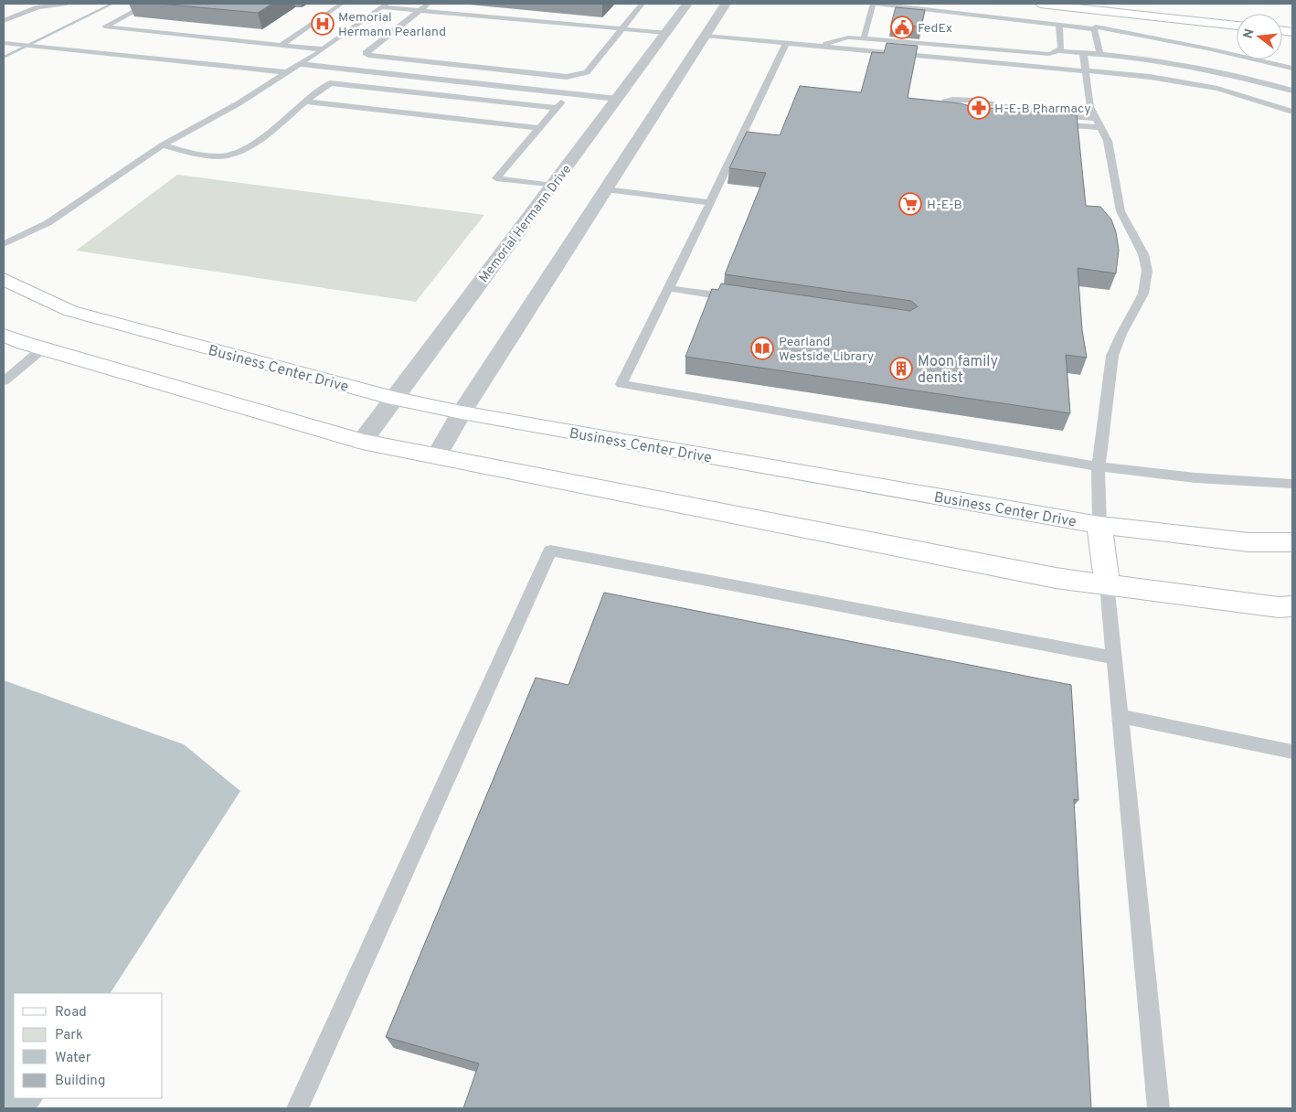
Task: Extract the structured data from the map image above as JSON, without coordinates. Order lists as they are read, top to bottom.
{
  "streets": {
    "street": ["Memorial Hermann Drive", "Business Center Drive"]
  },
  "crossings": [
    ["Memorial Hermann Drive", "Business Center Drive"]
  ],
  "places": {
    "hospital": ["Memorial Hermann Pearland"],
    "public building": ["FedEx"],
    "pharmacy": ["H-E-B Pharmacy"],
    "supermarket": ["H-E-B"],
    "library": ["Pearland Westside Library"],
    "building": ["Moon family dentist"]
  },
  "legend": [
    "Road",
    "Park",
    "Water",
    "Building"
  ],
  "north": "left"
}
